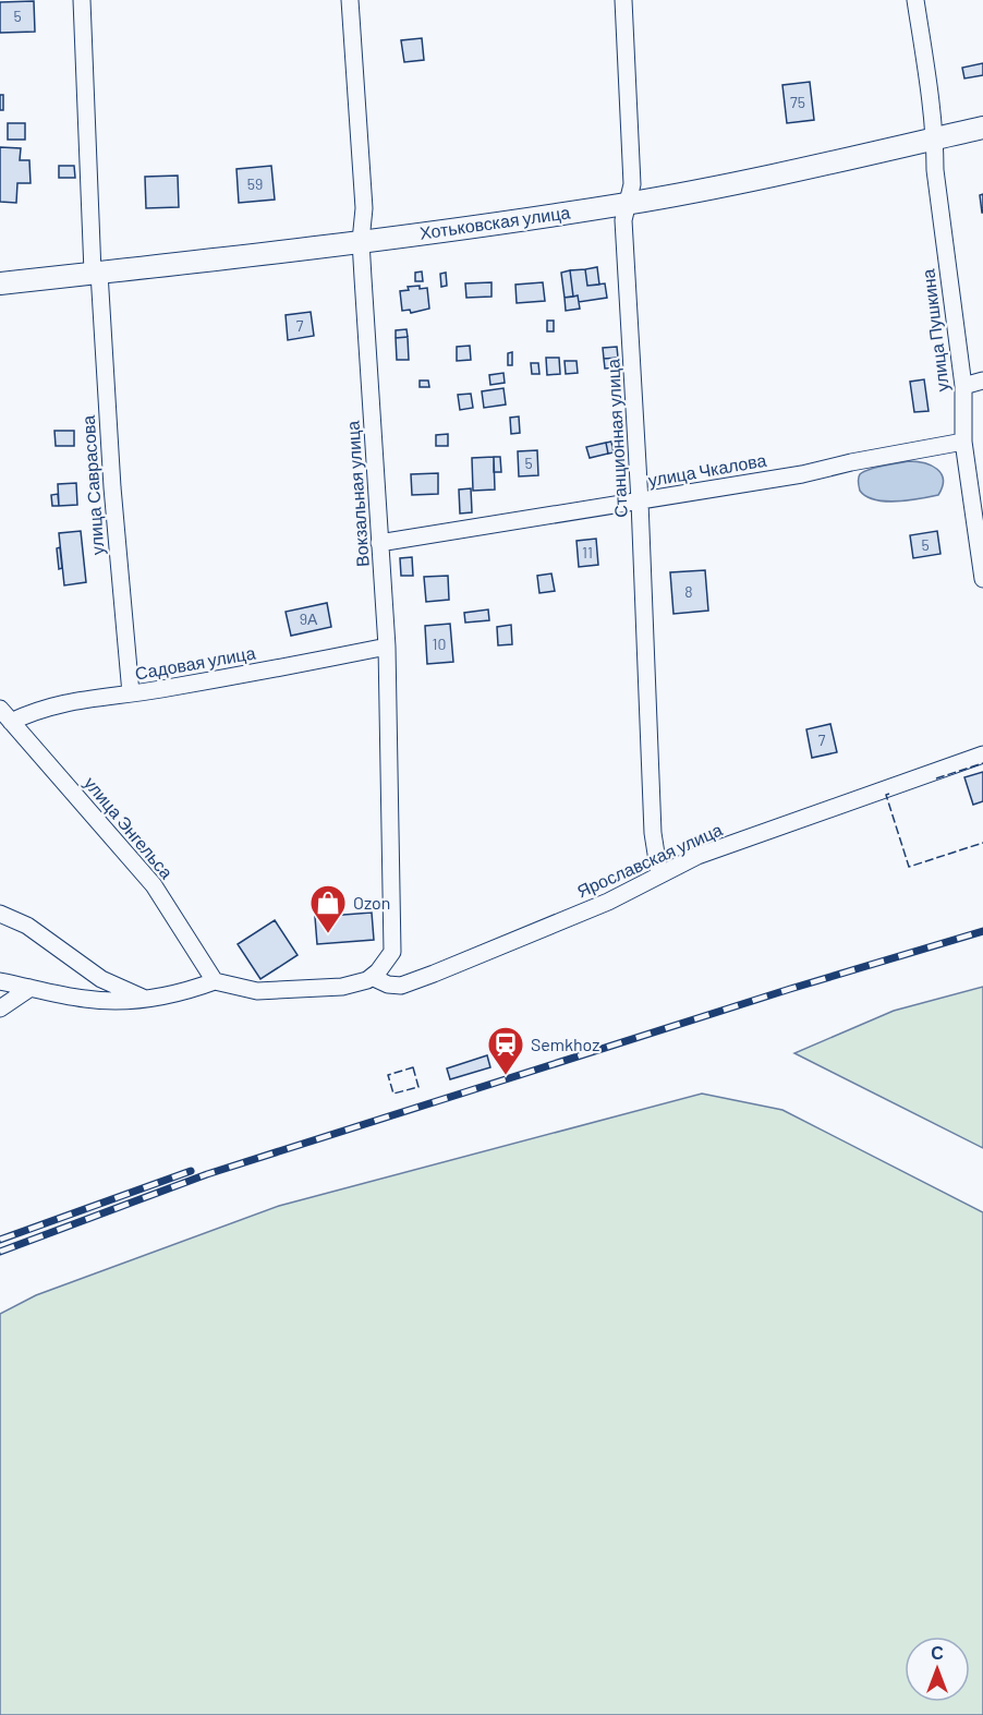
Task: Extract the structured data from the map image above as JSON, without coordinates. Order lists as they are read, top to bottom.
{
  "streets": {
    "main road": ["Хотьковская улица"],
    "street": [
      "улица Пушкина",
      "Станционная улица",
      "улица Чкалова",
      "улица Саврасова",
      "Вокзальная улица",
      "Садовая улица",
      "улица Энгельса",
      "Ярославская улица"
    ]
  },
  "crossings": [
    ["Хотьковская улица", "улица Пушкина"],
    ["Хотьковская улица", "Станционная улица"],
    ["Хотьковская улица", "улица Саврасова"],
    ["Хотьковская улица", "Вокзальная улица"],
    ["улица Пушкина", "улица Чкалова"],
    ["Станционная улица", "улица Чкалова"],
    ["Станционная улица", "Ярославская улица"],
    ["улица Чкалова", "Вокзальная улица"],
    ["улица Саврасова", "Садовая улица"],
    ["Вокзальная улица", "Садовая улица"],
    ["Вокзальная улица", "Ярославская улица"],
    ["Садовая улица", "улица Энгельса"]
  ],
  "places": {
    "shop": ["Ozon"],
    "station": ["Semkhoz"]
  },
  "house_numbers": [
    "5",
    "75",
    "59",
    "7",
    "5",
    "5",
    "11",
    "8",
    "9А",
    "10",
    "7"
  ],
  "north": "top"
}
